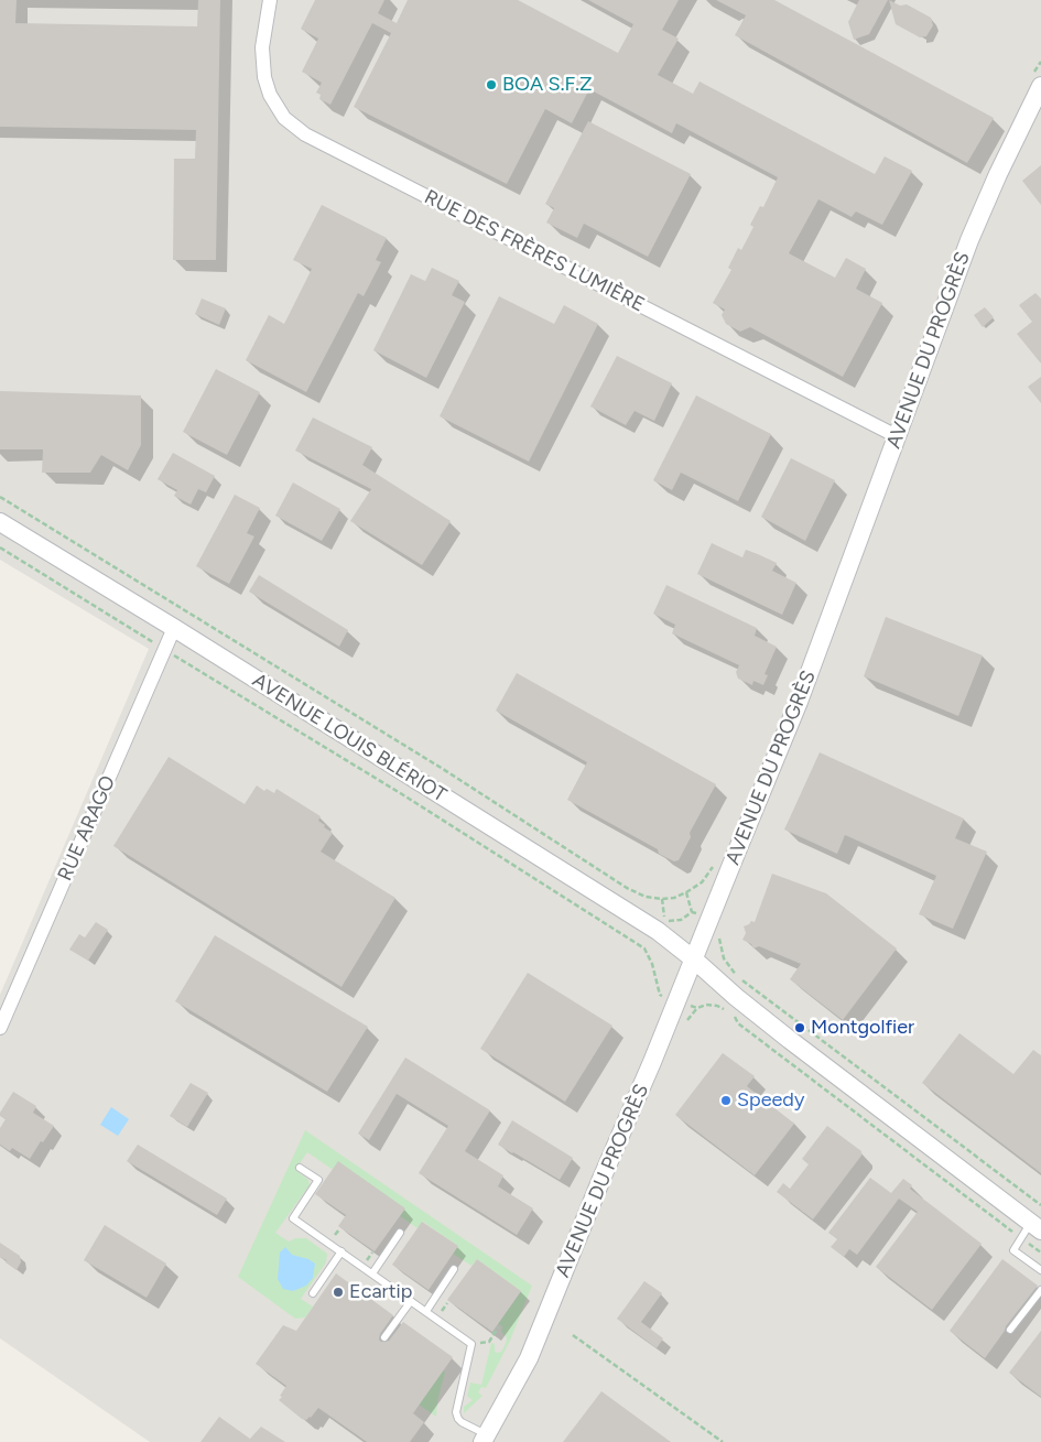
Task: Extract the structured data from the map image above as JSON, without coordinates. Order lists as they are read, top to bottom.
{
  "streets": {
    "street": [
      "RUE DES FRÈRES LUMIÈRE",
      "AVENUE DU PROGRÈS",
      "AVENUE LOUIS BLÉRIOT",
      "RUE ARAGO"
    ]
  },
  "crossings": [
    ["RUE DES FRÈRES LUMIÈRE", "AVENUE DU PROGRÈS"],
    ["AVENUE DU PROGRÈS", "AVENUE LOUIS BLÉRIOT"],
    ["AVENUE LOUIS BLÉRIOT", "RUE ARAGO"]
  ],
  "places": [
    "BOA S.F.Z",
    "Montgolfier",
    "Speedy",
    "Ecartip"
  ]
}
